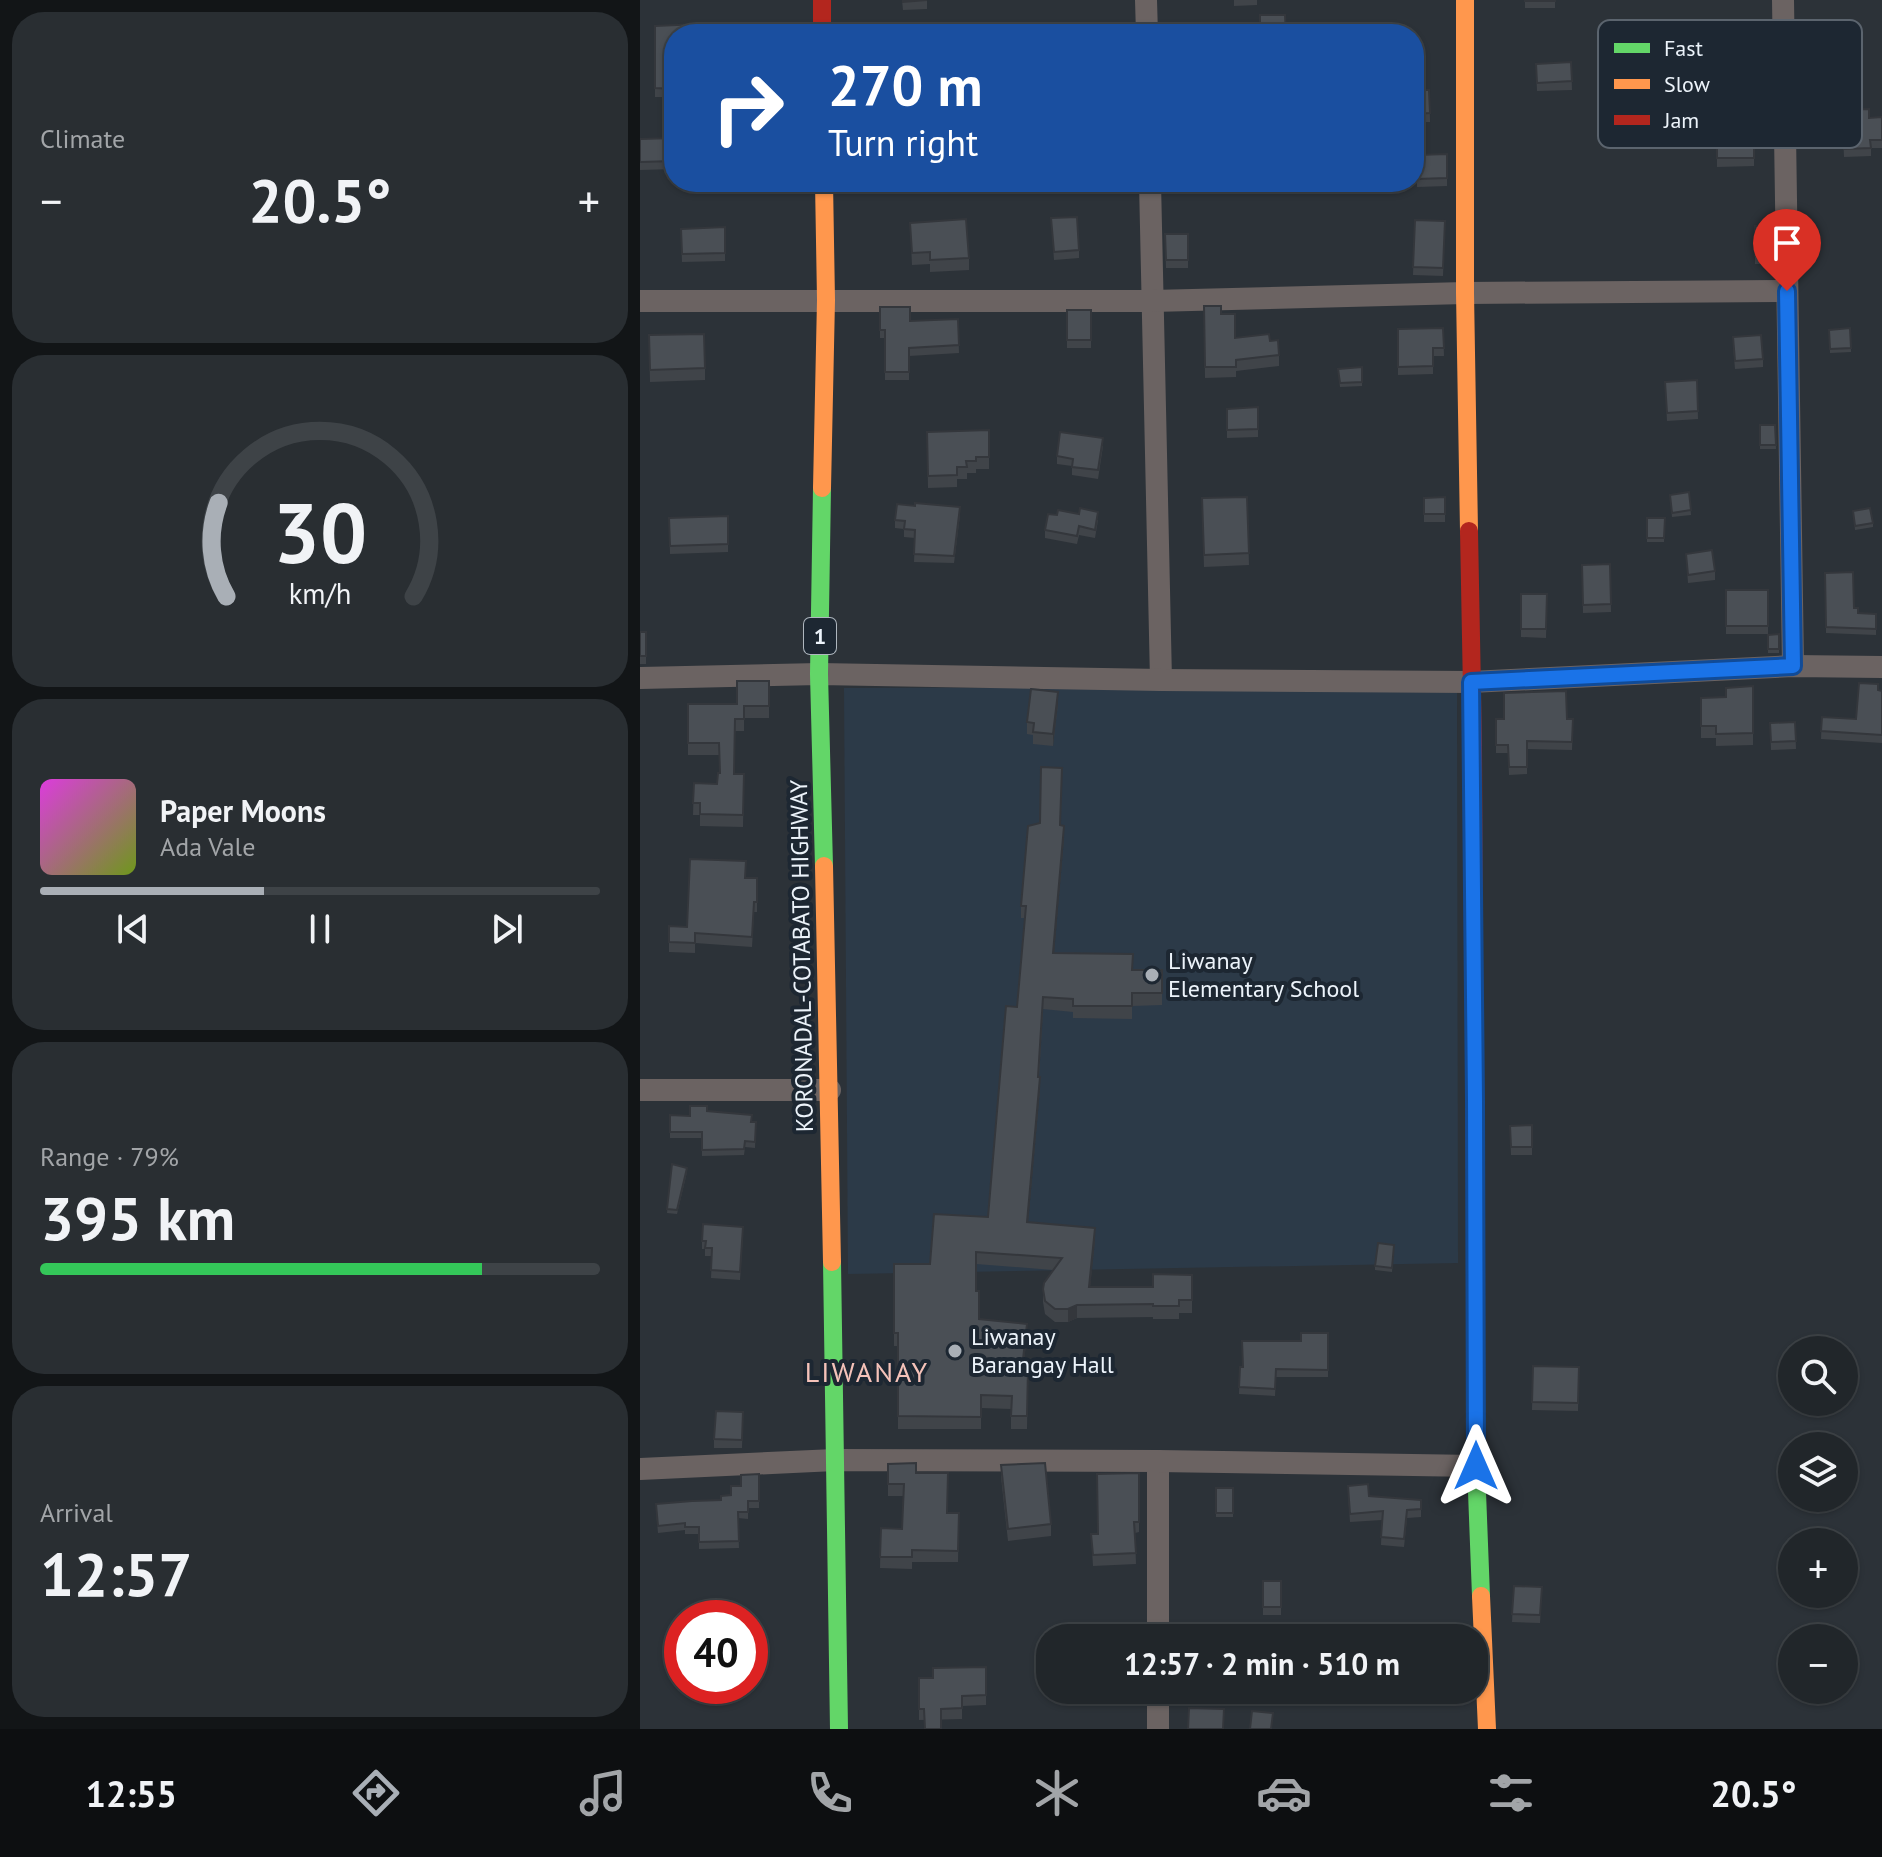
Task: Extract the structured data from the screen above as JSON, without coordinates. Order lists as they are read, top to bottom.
{
  "streets": {
    "main road": ["1", "KORONADAL-COTABATO HIGHWAY"]
  },
  "districts": ["LIWANAY"],
  "places": ["Liwanay Elementary School", "Liwanay Barangay Hall"],
  "legend": ["Fast", "Slow", "Jam"],
  "page": {
    "tile": [
      "Climate",
      ["Range · 79%", "395 km"],
      ["Arrival", "12:57"]
    ],
    "turn": ["270 m", "Turn right"],
    "heat": ["−", "20.5°", "+"],
    "song": ["Paper Moons", "Ada Vale"],
    "map_buttons": ["+", "−"],
    "limit": "40",
    "trip": "12:57 · 2 min · 510 m",
    "tabs": ["12:55", "20.5°"],
    "gauge": ["30", "km/h"]
  }
}
